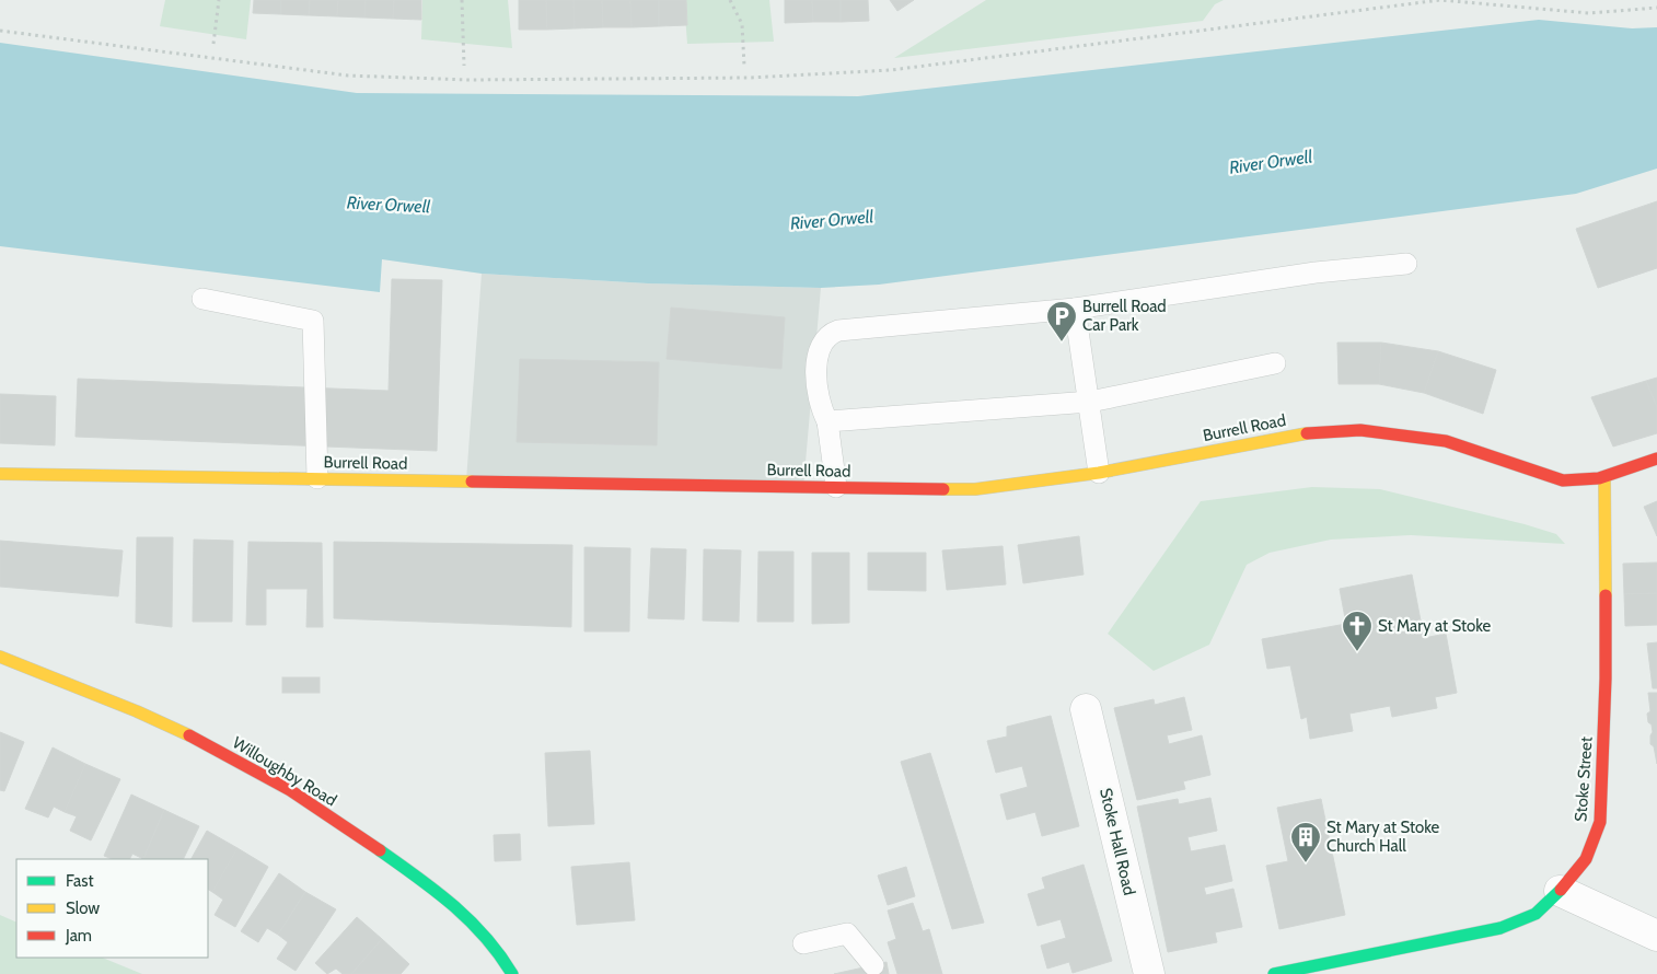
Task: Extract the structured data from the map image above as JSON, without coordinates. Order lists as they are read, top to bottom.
{
  "streets": {
    "main road": ["Burrell Road", "Willoughby Road", "Stoke Street"],
    "street": ["Stoke Hall Road"]
  },
  "crossings": [
    ["Burrell Road", "Stoke Street"]
  ],
  "water": ["River Orwell"],
  "places": {
    "parking": ["Burrell Road Car Park"],
    "church": ["St Mary at Stoke"],
    "building": ["St Mary at Stoke Church Hall"]
  },
  "legend": ["Fast", "Slow", "Jam"]
}
